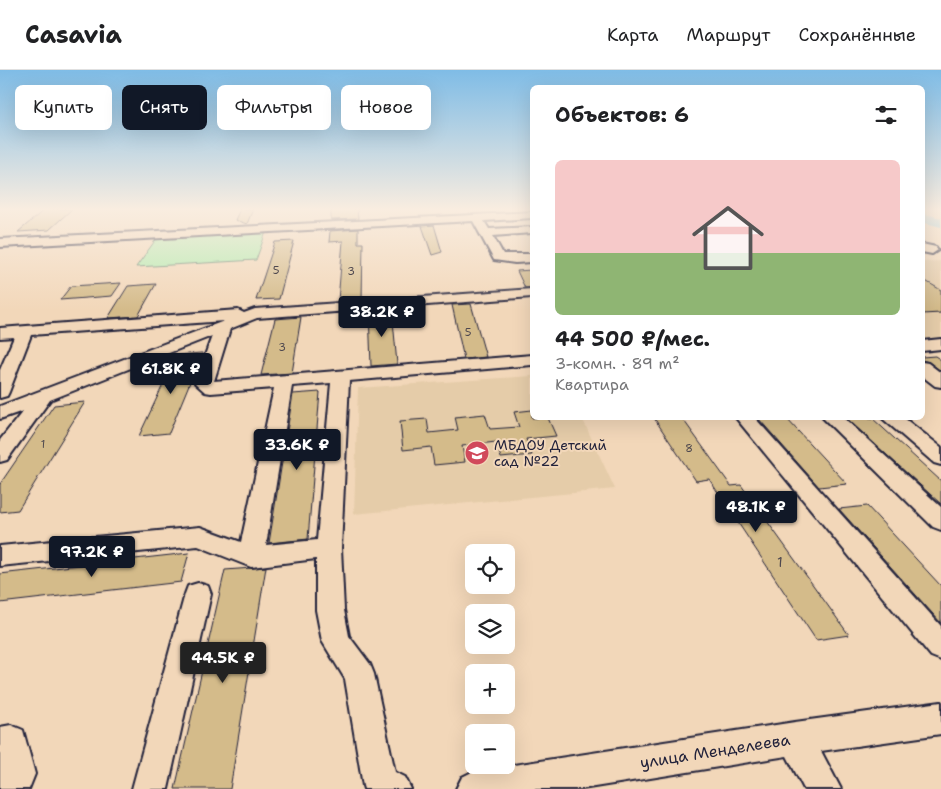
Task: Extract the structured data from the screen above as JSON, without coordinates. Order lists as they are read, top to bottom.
{
  "streets": {
    "street": ["улица Менделеева"]
  },
  "places": {
    "school or university": ["МБДОУ Детский сад №22"]
  },
  "house_numbers": [
    "5",
    "3",
    "5",
    "3",
    "1",
    "8",
    "1"
  ],
  "page": {
    "header": "Casavia",
    "nav": ["Карта", "Маршрут", "Сохранённые"],
    "chip": [
      "Купить",
      "Снять",
      "Фильтры",
      "Новое"
    ],
    "heading": "Объектов: 6",
    "list": [
      {
        "name": "44 500 ₽/мес.",
        "note": "3-комн. · 89 m² · Квартира"
      }
    ],
    "price": [
      "38.2K ₽",
      "61.8K ₽",
      "33.6K ₽",
      "48.1K ₽",
      "97.2K ₽",
      "44.5K ₽"
    ],
    "map_buttons": ["+", "−"]
  }
}
